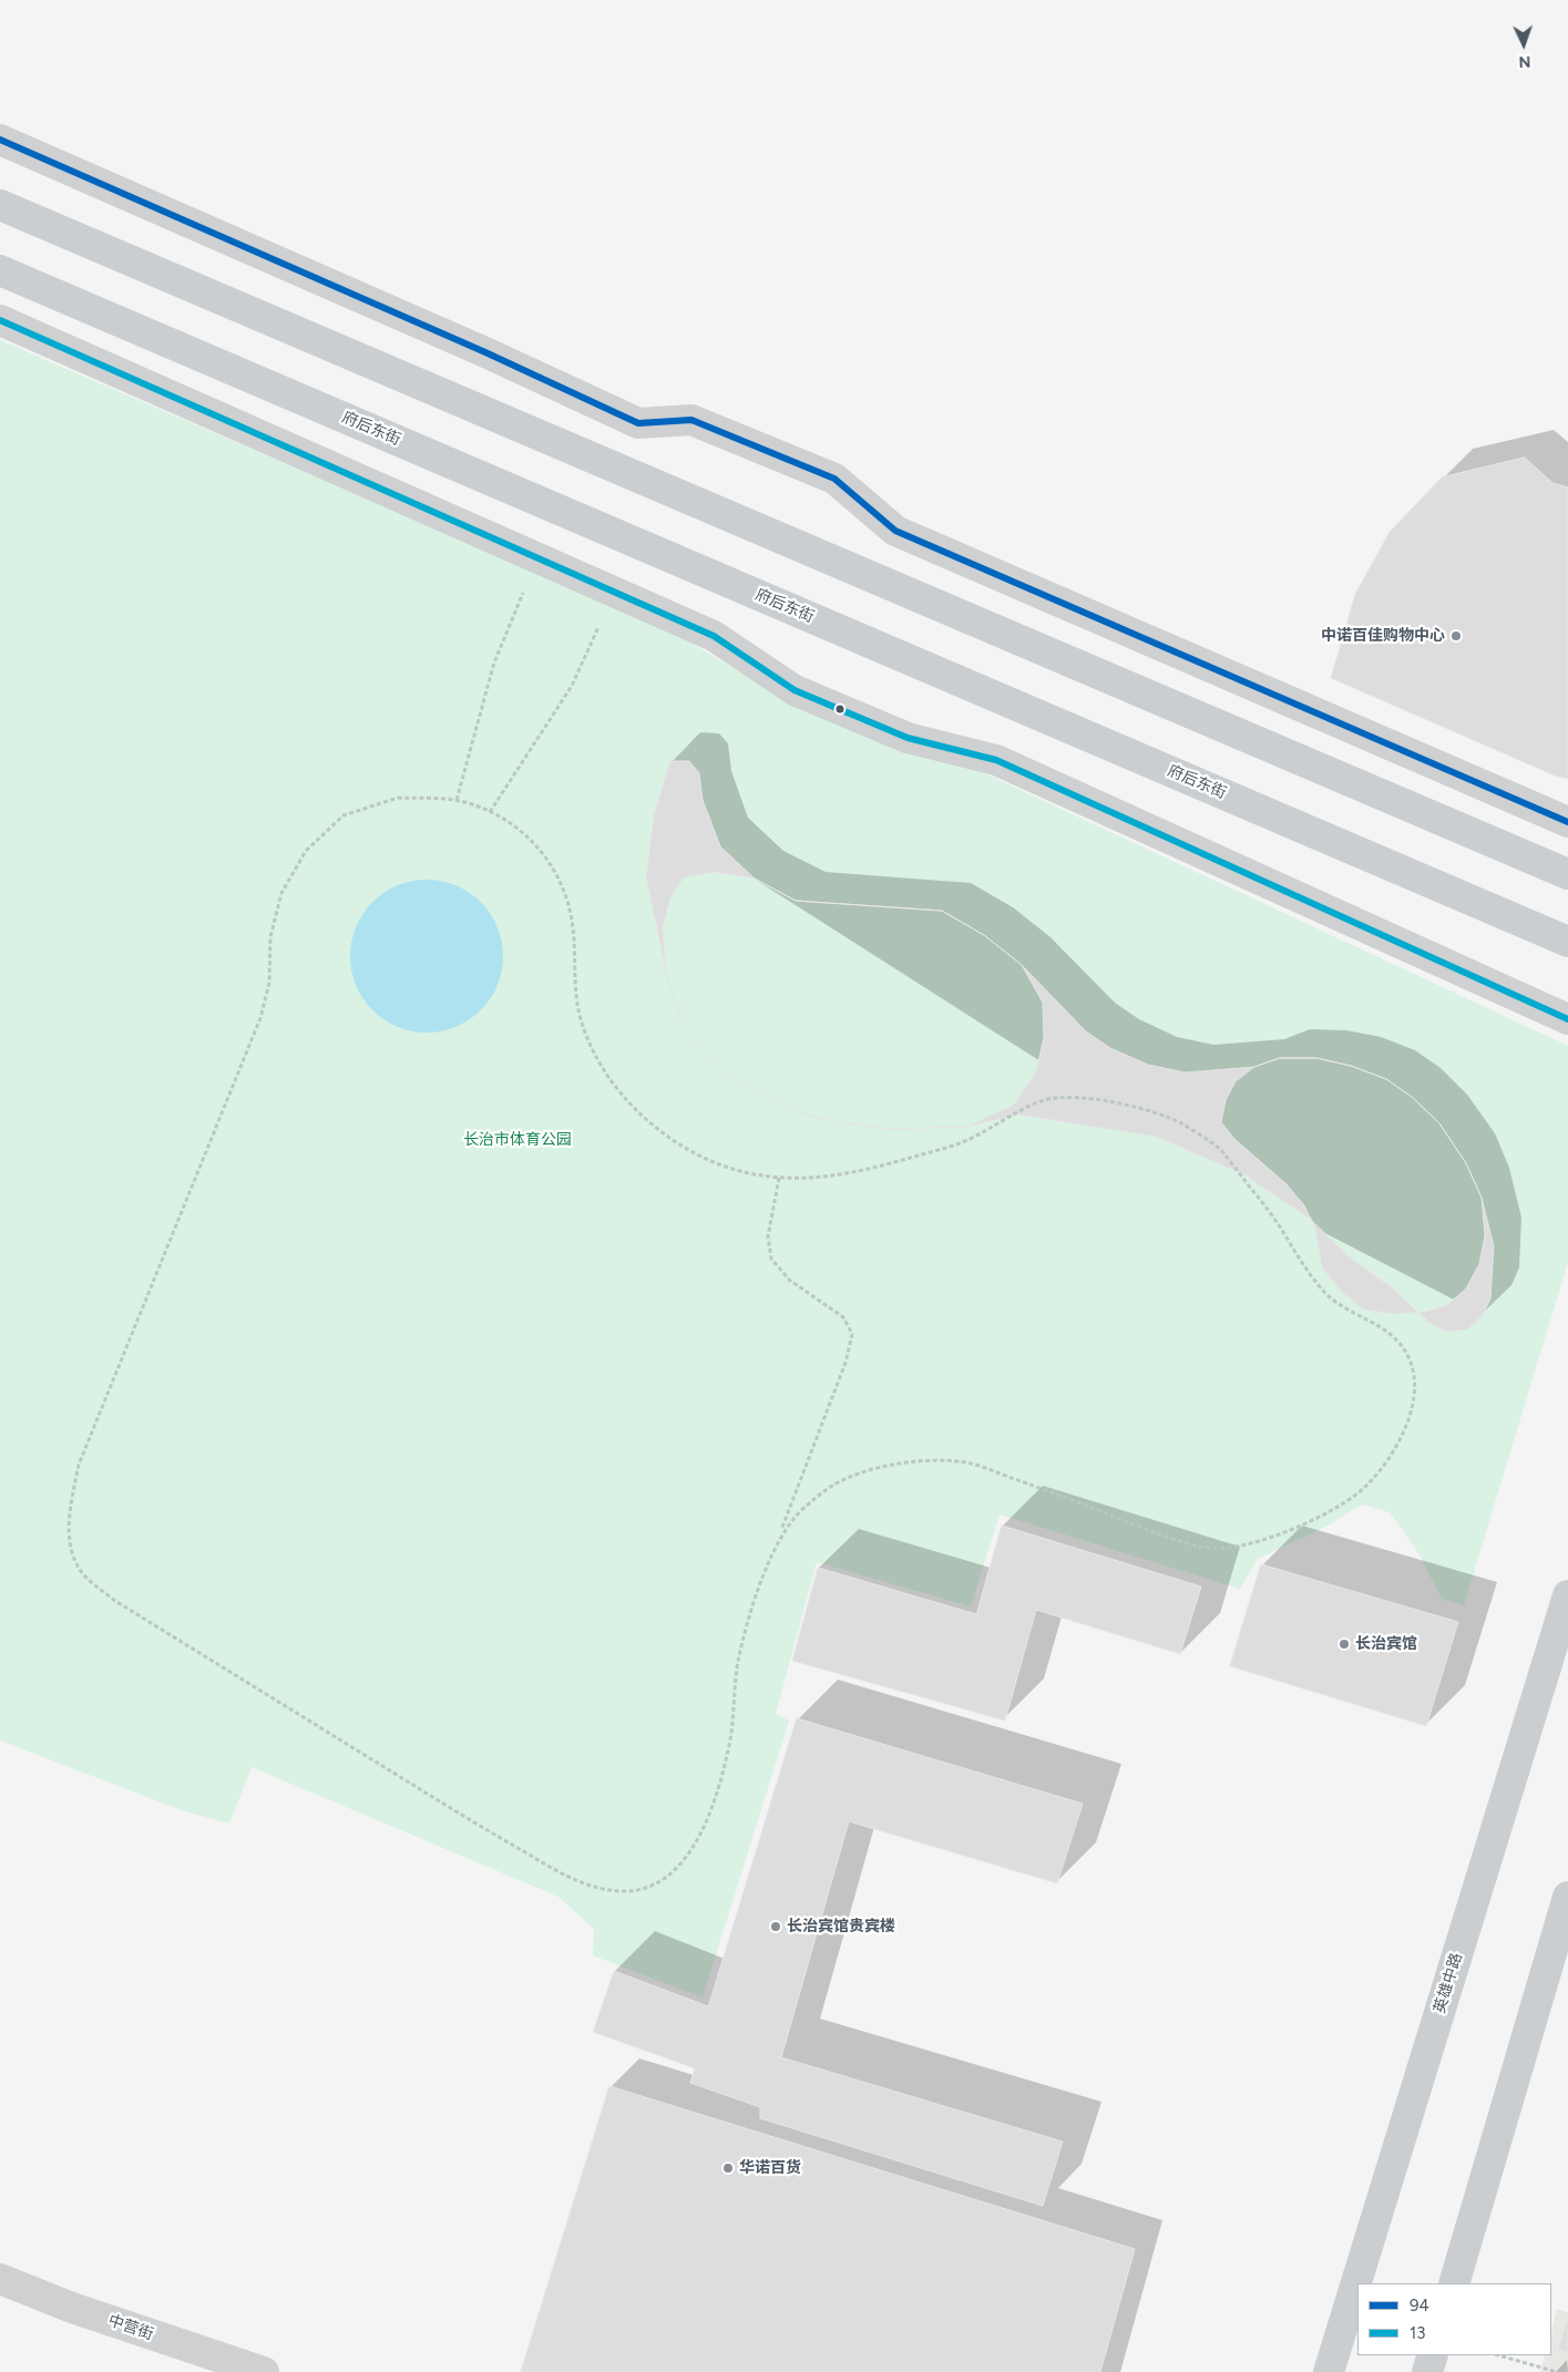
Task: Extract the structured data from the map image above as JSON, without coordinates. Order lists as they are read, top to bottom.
{
  "streets": {
    "main road": ["府后东街", "英雄中路"],
    "street": ["中营街"]
  },
  "parks": ["长治市体育公园"],
  "places": [
    "中诺百佳购物中心",
    "长治宾馆",
    "长治宾馆贵宾楼",
    "华诺百货"
  ],
  "lines": ["transit line 94", "transit line 13"],
  "legend": ["94", "13"],
  "north": "bottom"
}
